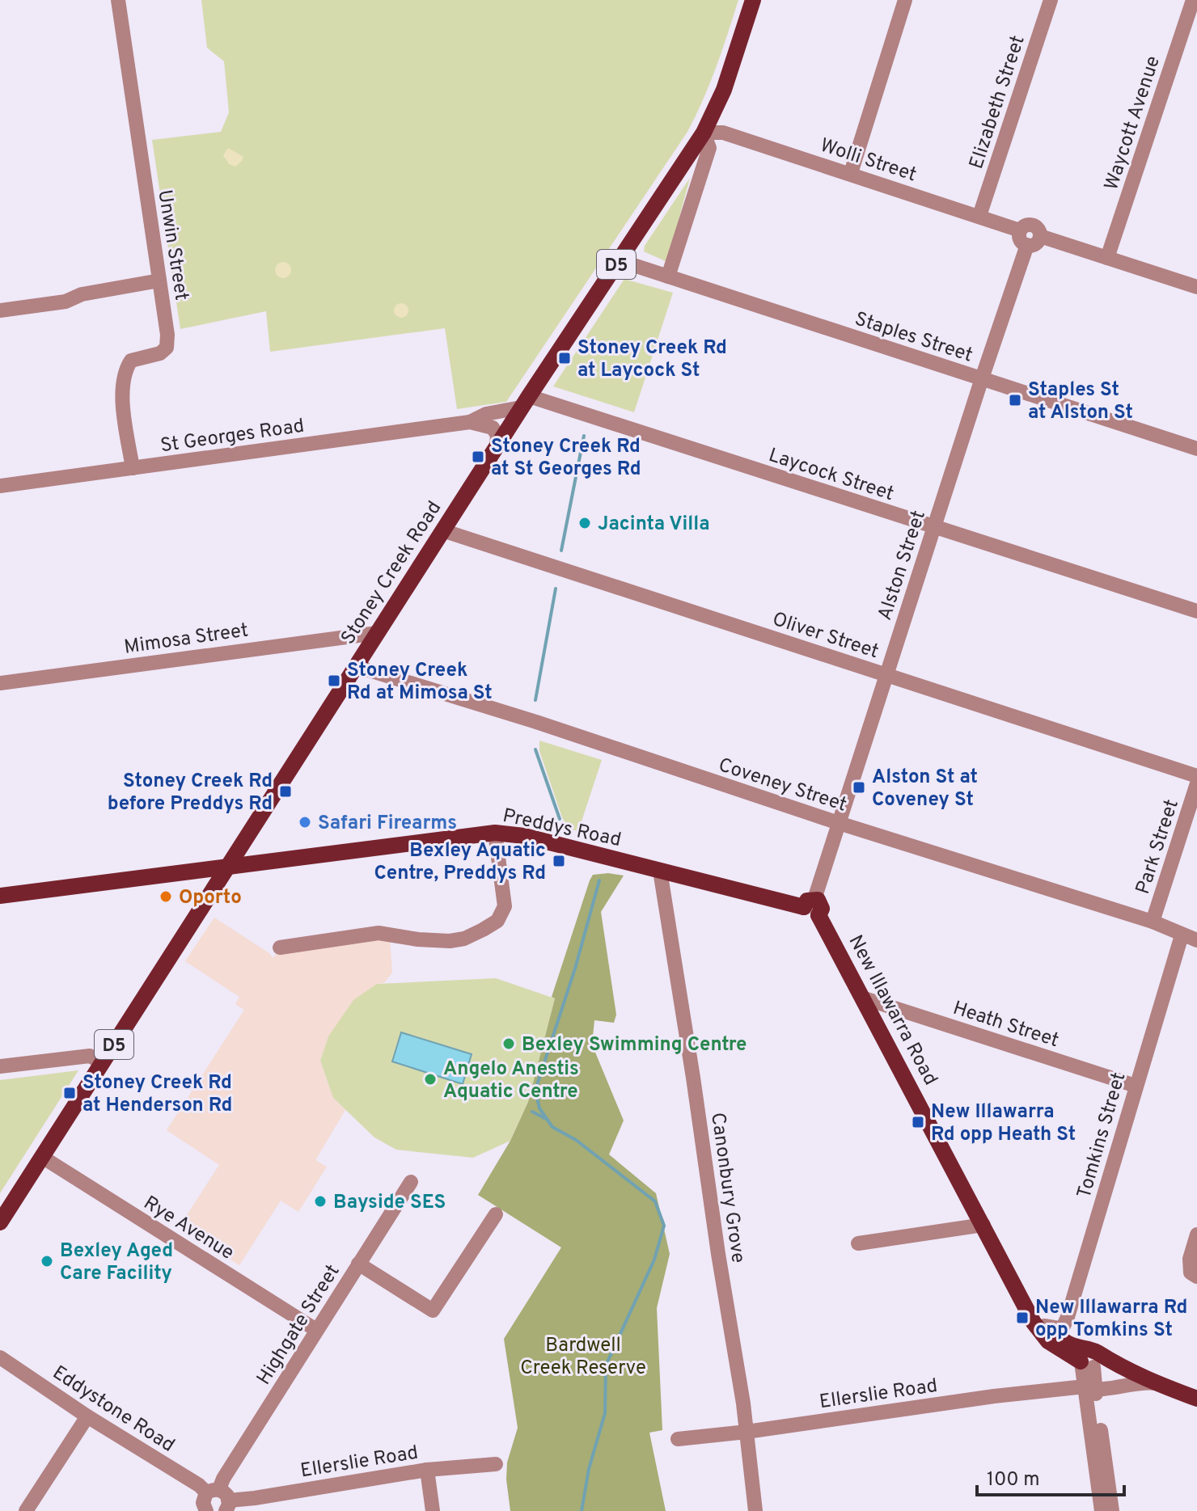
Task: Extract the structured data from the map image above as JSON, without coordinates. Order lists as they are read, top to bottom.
{
  "streets": {
    "main road": [
      "D5",
      "Stoney Creek Road",
      "Preddys Road",
      "New Illawarra Road"
    ],
    "street": [
      "Elizabeth Street",
      "Waycott Avenue",
      "Wolli Street",
      "Unwin Street",
      "Staples Street",
      "St Georges Road",
      "Laycock Street",
      "Alston Street",
      "Oliver Street",
      "Mimosa Street",
      "Coveney Street",
      "Park Street",
      "Heath Street",
      "Tomkins Street",
      "Canonbury Grove",
      "Rye Avenue",
      "Highgate Street",
      "Ellerslie Road",
      "Eddystone Road"
    ]
  },
  "crossings": [
    ["Elizabeth Street", "Wolli Street"],
    ["Wolli Street", "Alston Street"],
    ["Wolli Street", "Stoney Creek Road"],
    ["Unwin Street", "St Georges Road"],
    ["Staples Street", "Alston Street"],
    ["Staples Street", "Stoney Creek Road"],
    ["St Georges Road", "Laycock Street"],
    ["St Georges Road", "Stoney Creek Road"],
    ["Laycock Street", "Alston Street"],
    ["Laycock Street", "Stoney Creek Road"],
    ["Alston Street", "Oliver Street"],
    ["Alston Street", "Coveney Street"],
    ["Alston Street", "Preddys Road"],
    ["Alston Street", "New Illawarra Road"],
    ["Stoney Creek Road", "Oliver Street"],
    ["Stoney Creek Road", "Mimosa Street"],
    ["Stoney Creek Road", "Coveney Street"],
    ["Stoney Creek Road", "Preddys Road"],
    ["Stoney Creek Road", "Rye Avenue"],
    ["Coveney Street", "Park Street"],
    ["Coveney Street", "Tomkins Street"],
    ["Preddys Road", "New Illawarra Road"],
    ["Preddys Road", "Canonbury Grove"],
    ["New Illawarra Road", "Heath Street"],
    ["New Illawarra Road", "Tomkins Street"],
    ["New Illawarra Road", "Ellerslie Road"],
    ["Heath Street", "Tomkins Street"],
    ["Canonbury Grove", "Ellerslie Road"],
    ["Rye Avenue", "Highgate Street"],
    ["Highgate Street", "Ellerslie Road"],
    ["Highgate Street", "Eddystone Road"],
    ["Ellerslie Road", "Eddystone Road"]
  ],
  "parks": ["Bardwell Creek Reserve"],
  "places": {
    "transit": [
      "Stoney Creek Rd at Laycock St",
      "Staples St at Alston St",
      "Stoney Creek Rd at St Georges Rd",
      "Stoney Creek Rd at Mimosa St",
      "Alston St at Coveney St",
      "Stoney Creek Rd before Preddys Rd",
      "Bexley Aquatic Centre, Preddys Rd",
      "Stoney Creek Rd at Henderson Rd",
      "New Illawarra Rd opp Heath St",
      "New Illawarra Rd opp Tomkins St"
    ],
    "other": [
      "Jacinta Villa",
      "Safari Firearms",
      "Oporto",
      "Bexley Swimming Centre",
      "Angelo Anestis Aquatic Centre",
      "Bayside SES",
      "Bexley Aged Care Facility"
    ]
  },
  "scale_bar": "100 m"
}
